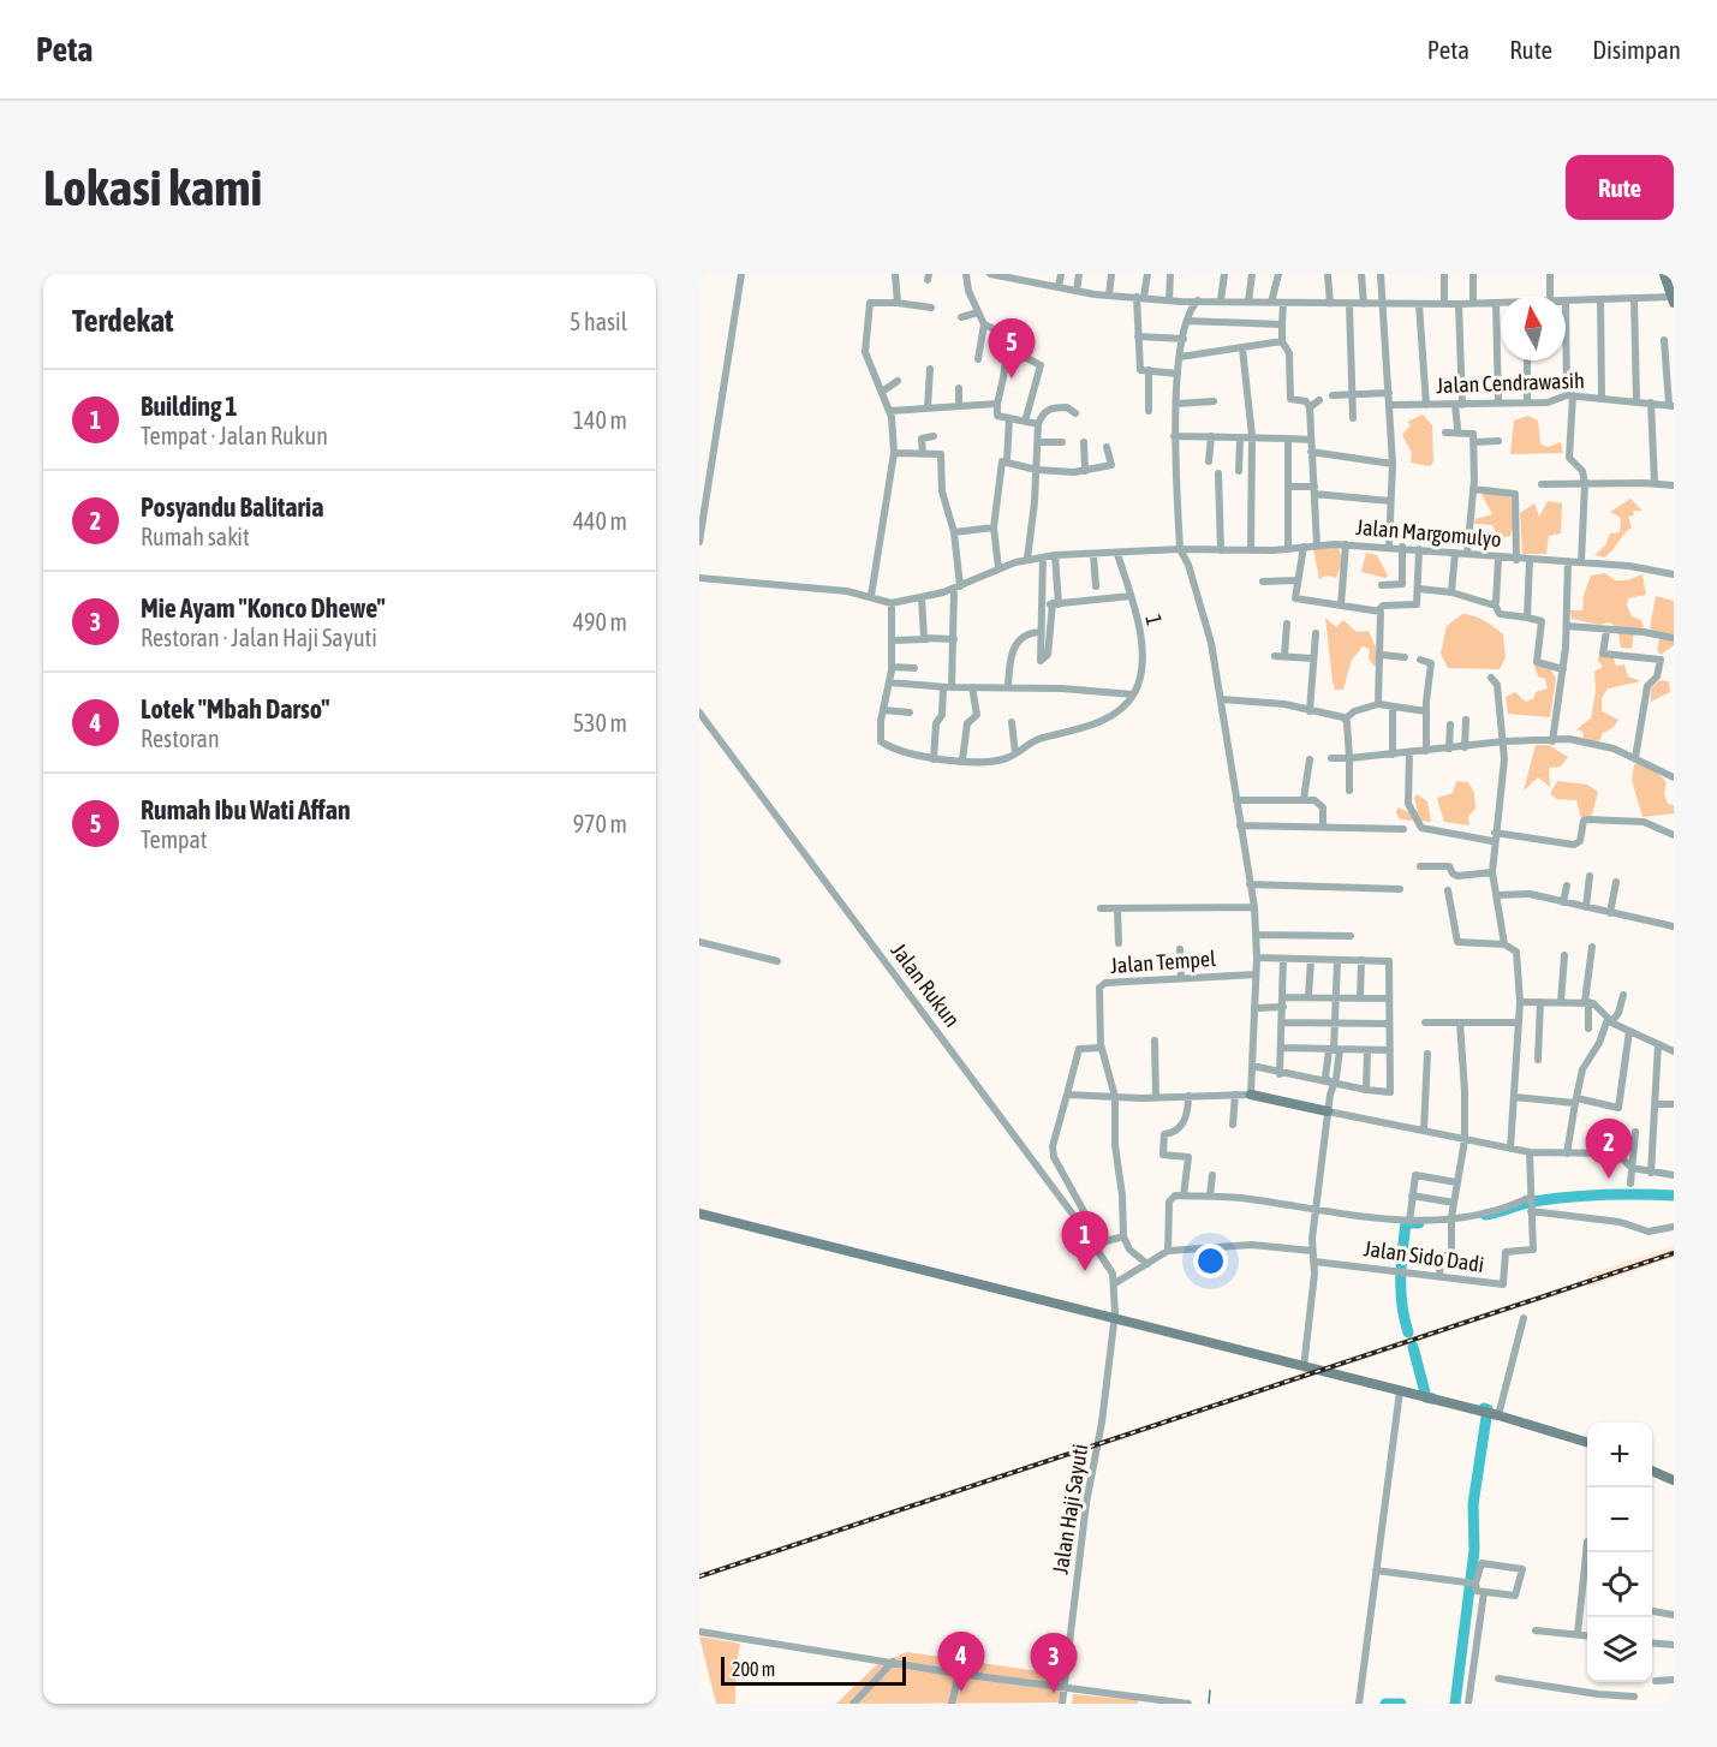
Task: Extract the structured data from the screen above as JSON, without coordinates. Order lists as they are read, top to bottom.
{
  "streets": {
    "street": [
      "Jalan Cendrawasih",
      "Jalan Margomulyo",
      "1",
      "Jalan Tempel",
      "Jalan Rukun",
      "Jalan Sido Dadi",
      "Jalan Haji Sayuti"
    ]
  },
  "crossings": [
    ["Jalan Margomulyo", "1"],
    ["Jalan Rukun", "Jalan Haji Sayuti"]
  ],
  "scale_bar": "200 m",
  "north": "top",
  "page": {
    "header": "Peta",
    "nav": ["Peta", "Rute", "Disimpan"],
    "buttons": "Rute",
    "title": "Lokasi kami",
    "heading": ["Terdekat", "5 hasil"],
    "pins": [
      "5",
      "2",
      "1",
      "4",
      "3"
    ],
    "list": [
      {
        "mark": "1",
        "name": "Building 1",
        "note": "Tempat · Jalan Rukun",
        "value": "140 m"
      },
      {
        "mark": "2",
        "name": "Posyandu Balitaria",
        "note": "Rumah sakit",
        "value": "440 m"
      },
      {
        "mark": "3",
        "name": "Mie Ayam \"Konco Dhewe\"",
        "note": "Restoran · Jalan Haji Sayuti",
        "value": "490 m"
      },
      {
        "mark": "4",
        "name": "Lotek \"Mbah Darso\"",
        "note": "Restoran",
        "value": "530 m"
      },
      {
        "mark": "5",
        "name": "Rumah Ibu Wati Affan",
        "note": "Tempat",
        "value": "970 m"
      }
    ],
    "map_buttons": ["+", "−"],
    "scale": "200 m"
  }
}
